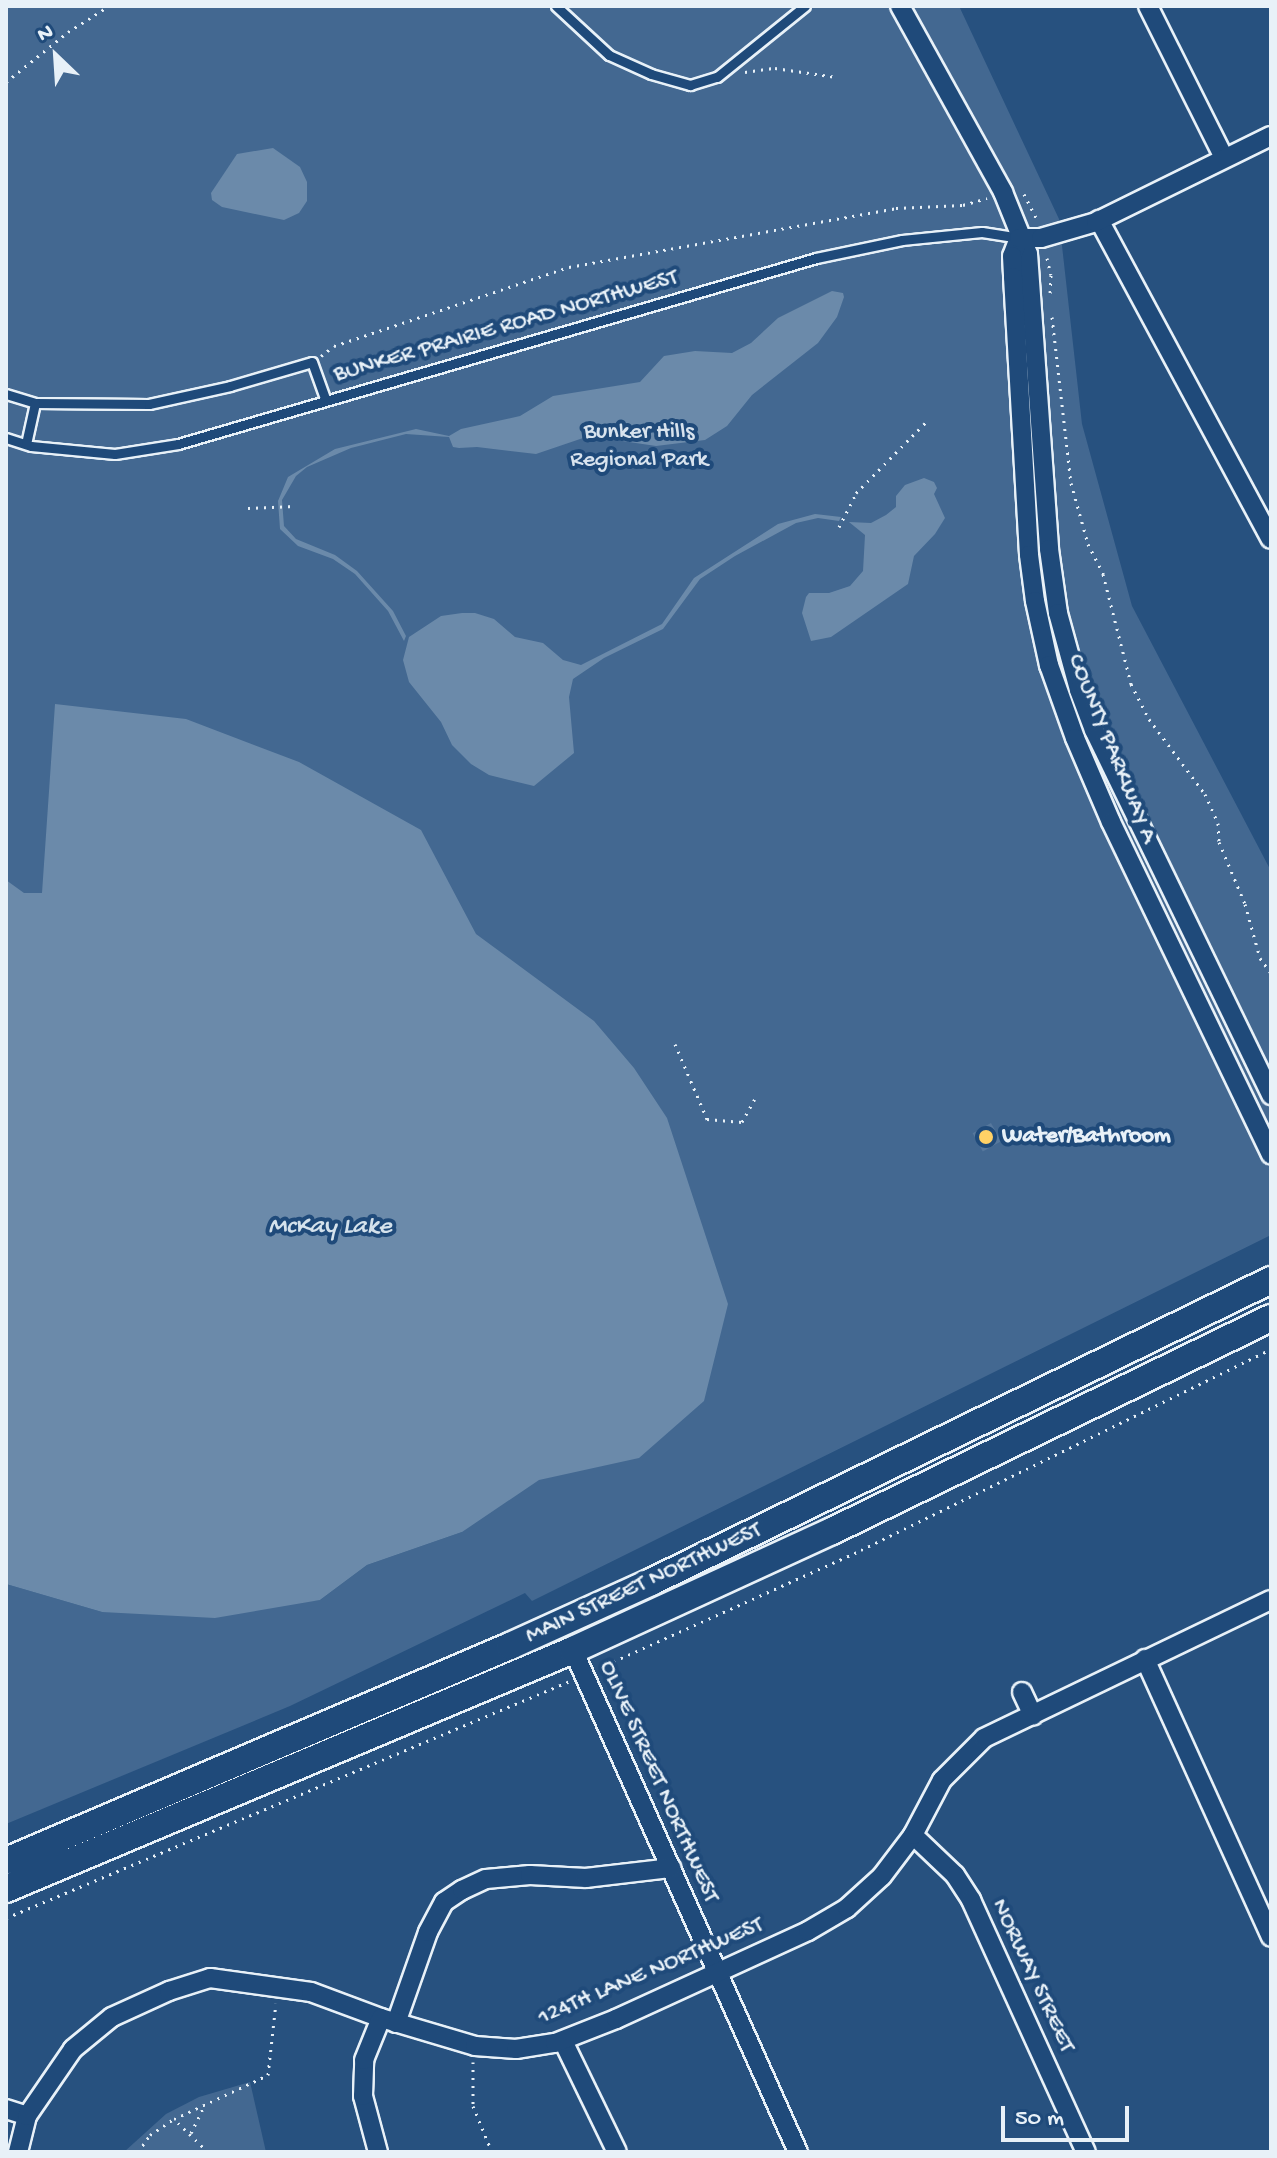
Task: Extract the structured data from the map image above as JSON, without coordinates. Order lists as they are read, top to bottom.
{
  "streets": {
    "main road": ["MAIN STREET NORTHWEST"],
    "street": [
      "COUNTY PARKWAY A",
      "OLIVE STREET NORTHWEST",
      "124TH LANE NORTHWEST",
      "NORWAY STREET"
    ],
    "lane": ["BUNKER PRAIRIE ROAD NORTHWEST"]
  },
  "crossings": [
    ["BUNKER PRAIRIE ROAD NORTHWEST", "COUNTY PARKWAY A"],
    ["MAIN STREET NORTHWEST", "OLIVE STREET NORTHWEST"],
    ["OLIVE STREET NORTHWEST", "124TH LANE NORTHWEST"],
    ["124TH LANE NORTHWEST", "NORWAY STREET"]
  ],
  "water": ["McKay Lake"],
  "parks": ["Bunker Hills Regional Park"],
  "places": ["Water/Bathroom"],
  "scale_bar": "50 m",
  "north": "top left"
}
